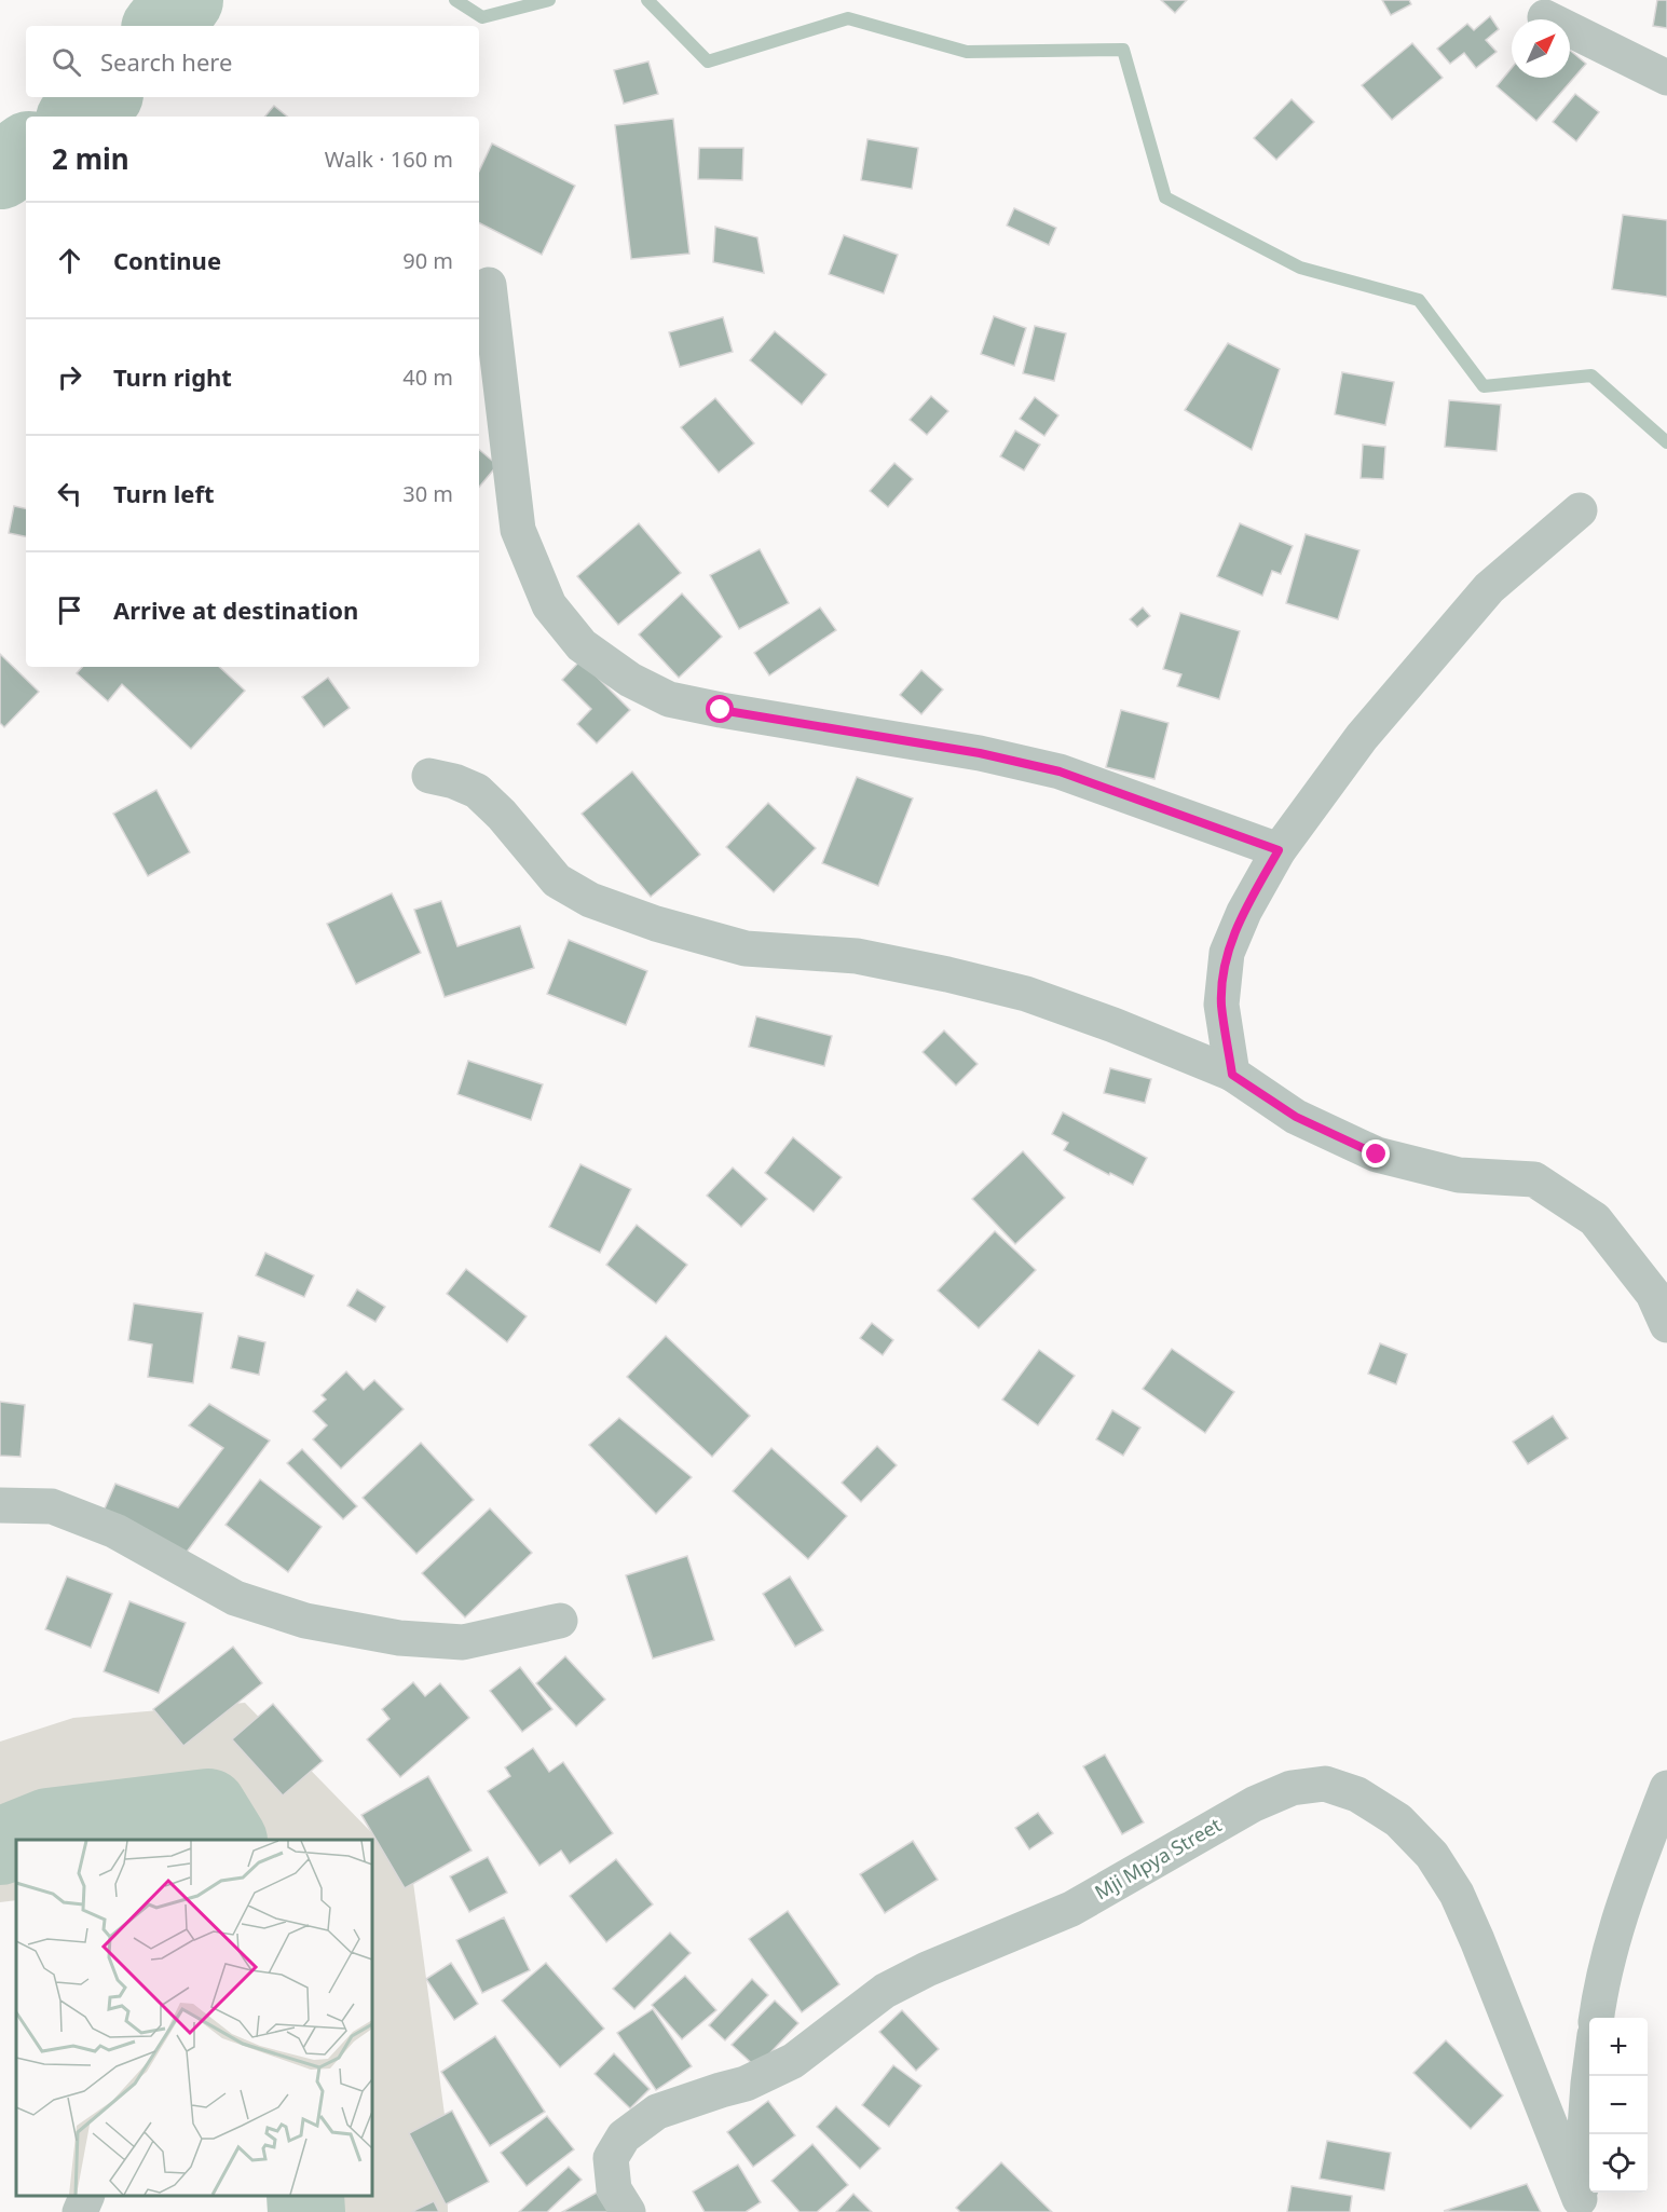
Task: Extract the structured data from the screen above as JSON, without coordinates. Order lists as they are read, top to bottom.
{
  "streets": {
    "street": ["Mji Mpya Street"]
  },
  "north": "top right",
  "page": {
    "search": "Search here",
    "heading": ["2 min", "Walk · 160 m"],
    "list": [
      ["Continue", "90 m"],
      ["Turn right", "40 m"],
      ["Turn left", "30 m"],
      "Arrive at destination"
    ],
    "map_buttons": ["+", "−"]
  }
}
